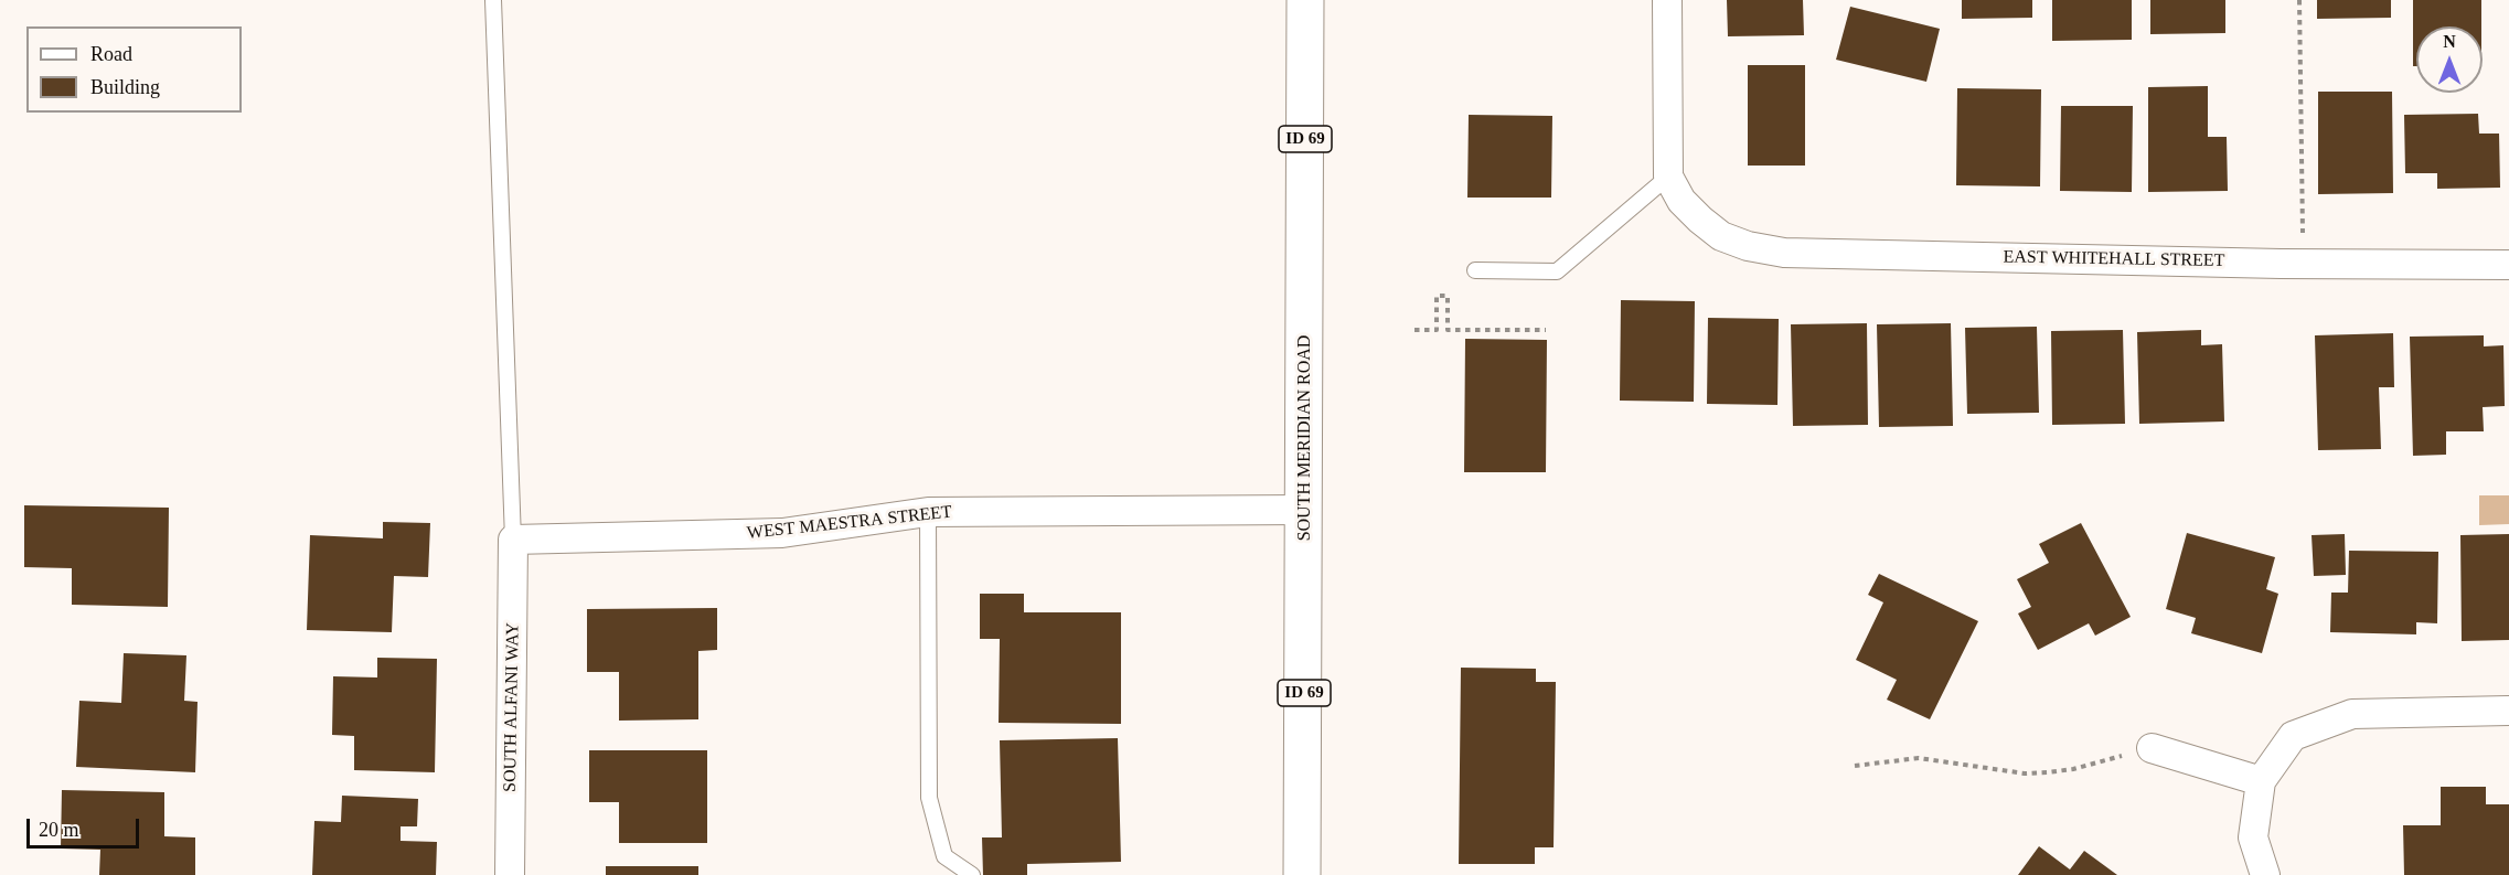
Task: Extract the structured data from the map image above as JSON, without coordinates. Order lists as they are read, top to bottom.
{
  "streets": {
    "main road": ["ID 69", "SOUTH MERIDIAN ROAD"],
    "street": ["EAST WHITEHALL STREET", "WEST MAESTRA STREET", "SOUTH ALFANI WAY"]
  },
  "crossings": [
    ["SOUTH MERIDIAN ROAD", "WEST MAESTRA STREET"],
    ["WEST MAESTRA STREET", "SOUTH ALFANI WAY"]
  ],
  "legend": ["Road", "Building"],
  "scale_bar": "20 m",
  "north": "top"
}
